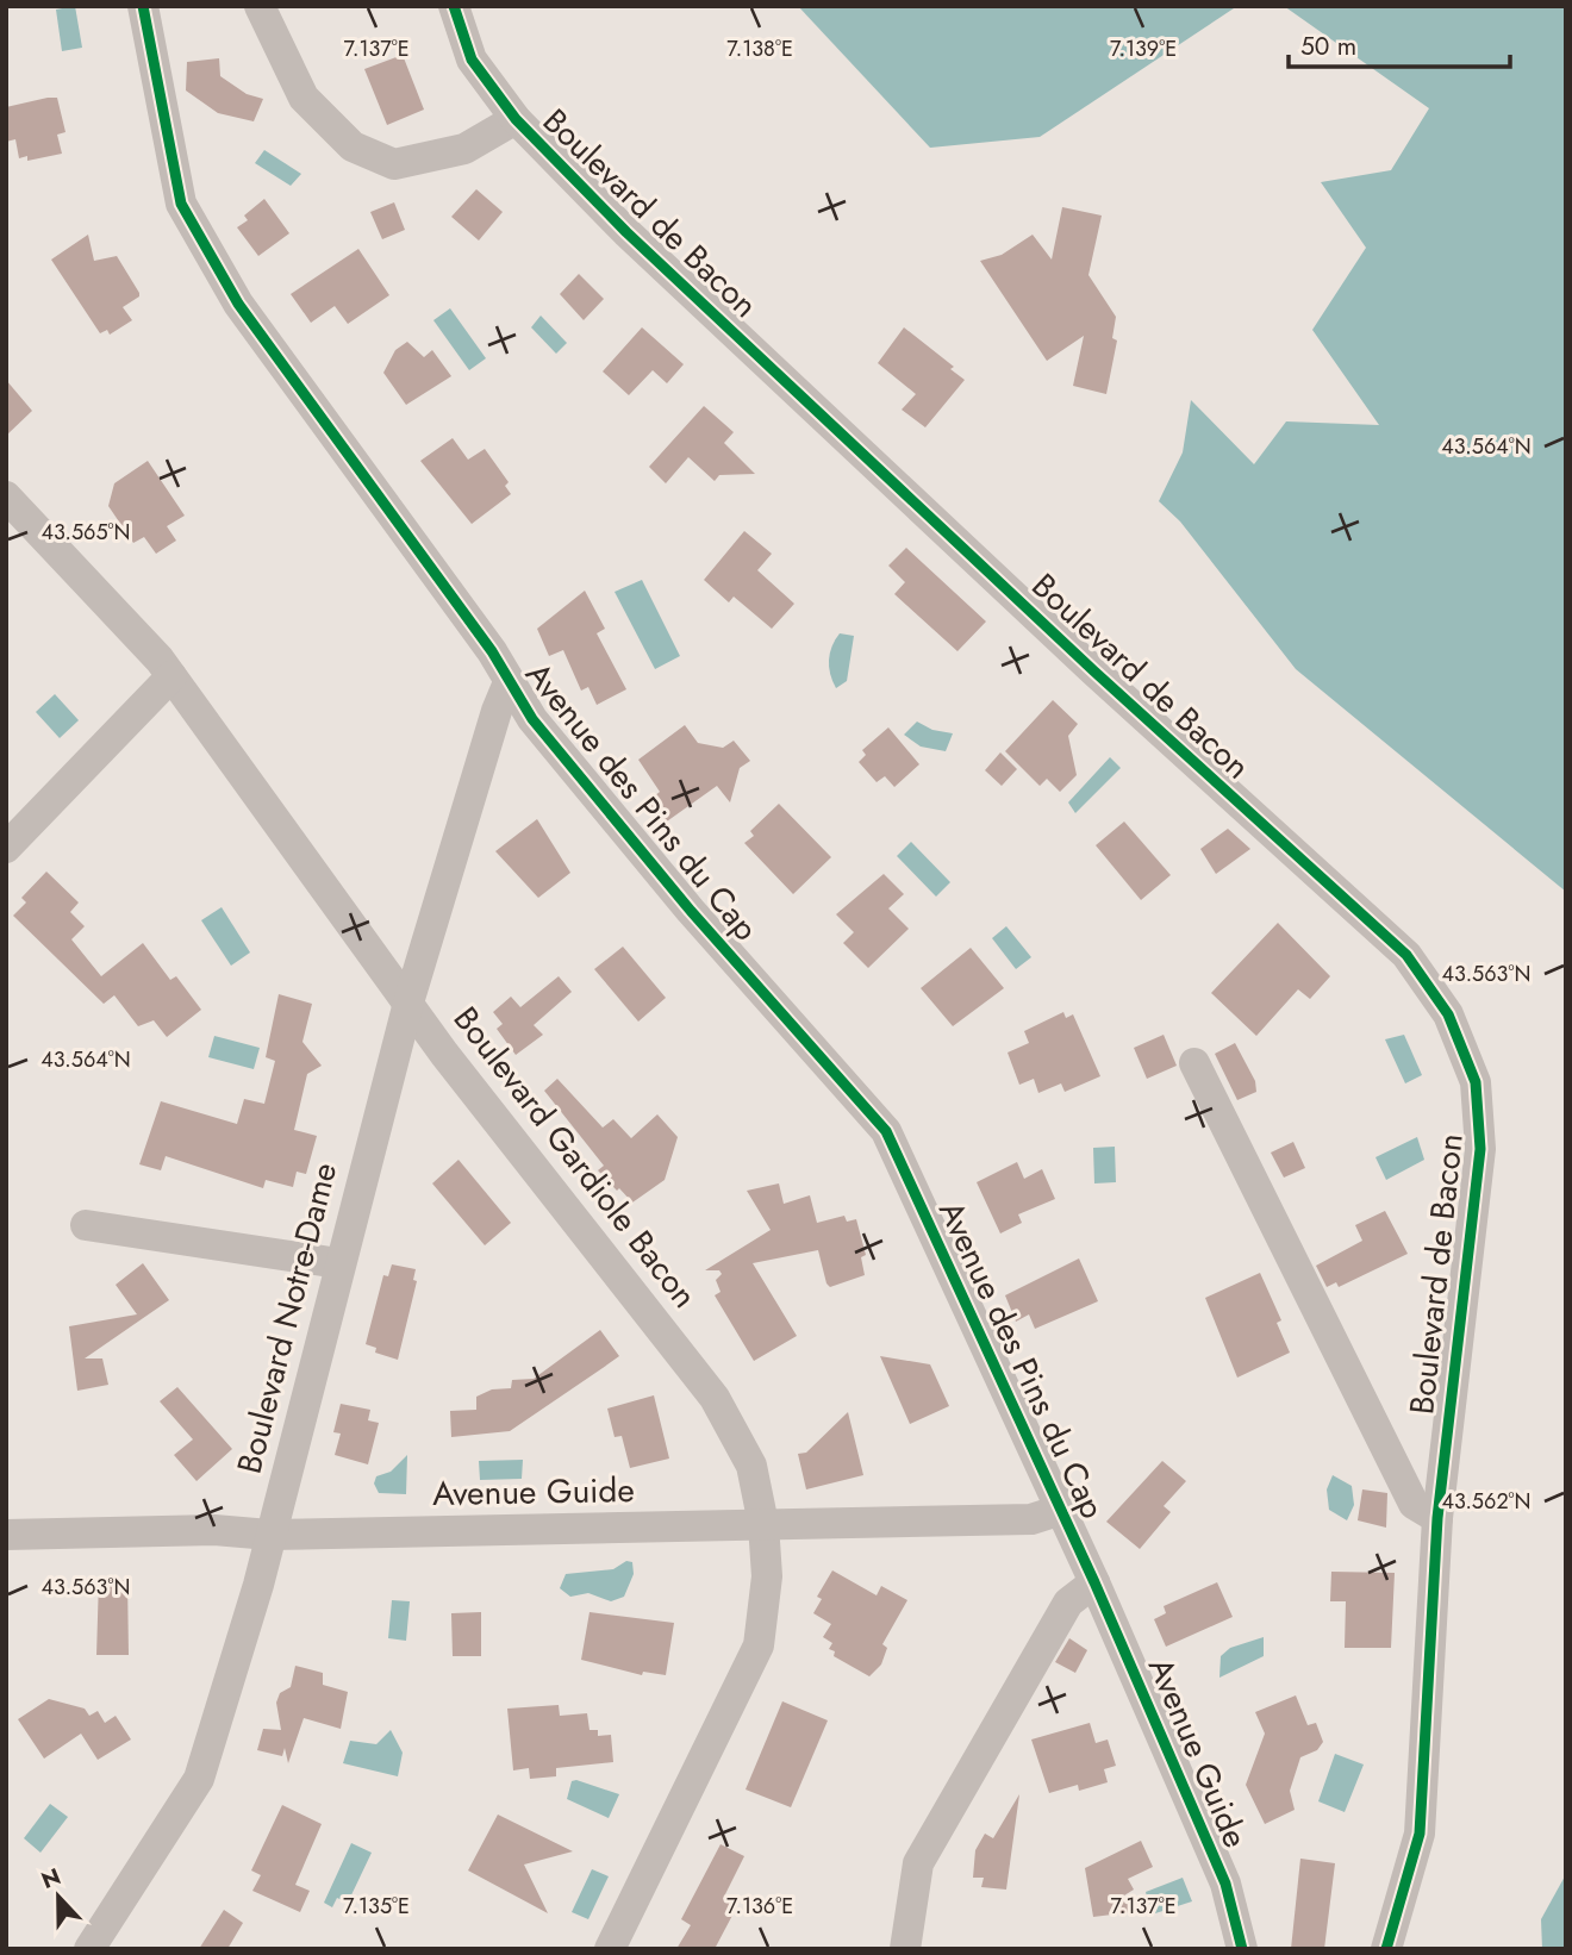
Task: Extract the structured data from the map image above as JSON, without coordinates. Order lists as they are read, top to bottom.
{
  "streets": {
    "street": [
      "Boulevard de Bacon",
      "Avenue des Pins du Cap",
      "Boulevard Gardiole Bacon",
      "Boulevard Notre-Dame",
      "Avenue Guide"
    ]
  },
  "crossings": [
    ["Avenue des Pins du Cap", "Boulevard Notre-Dame"],
    ["Avenue des Pins du Cap", "Avenue Guide"],
    ["Boulevard Gardiole Bacon", "Boulevard Notre-Dame"],
    ["Boulevard Gardiole Bacon", "Avenue Guide"],
    ["Boulevard Notre-Dame", "Avenue Guide"]
  ],
  "scale_bar": "50 m",
  "north": "top",
  "coordinates": [
    "7.137°E",
    "7.138°E",
    "7.139°E",
    "43.564°N",
    "43.565°N",
    "43.563°N",
    "43.562°N",
    "7.135°E",
    "7.136°E"
  ]
}
